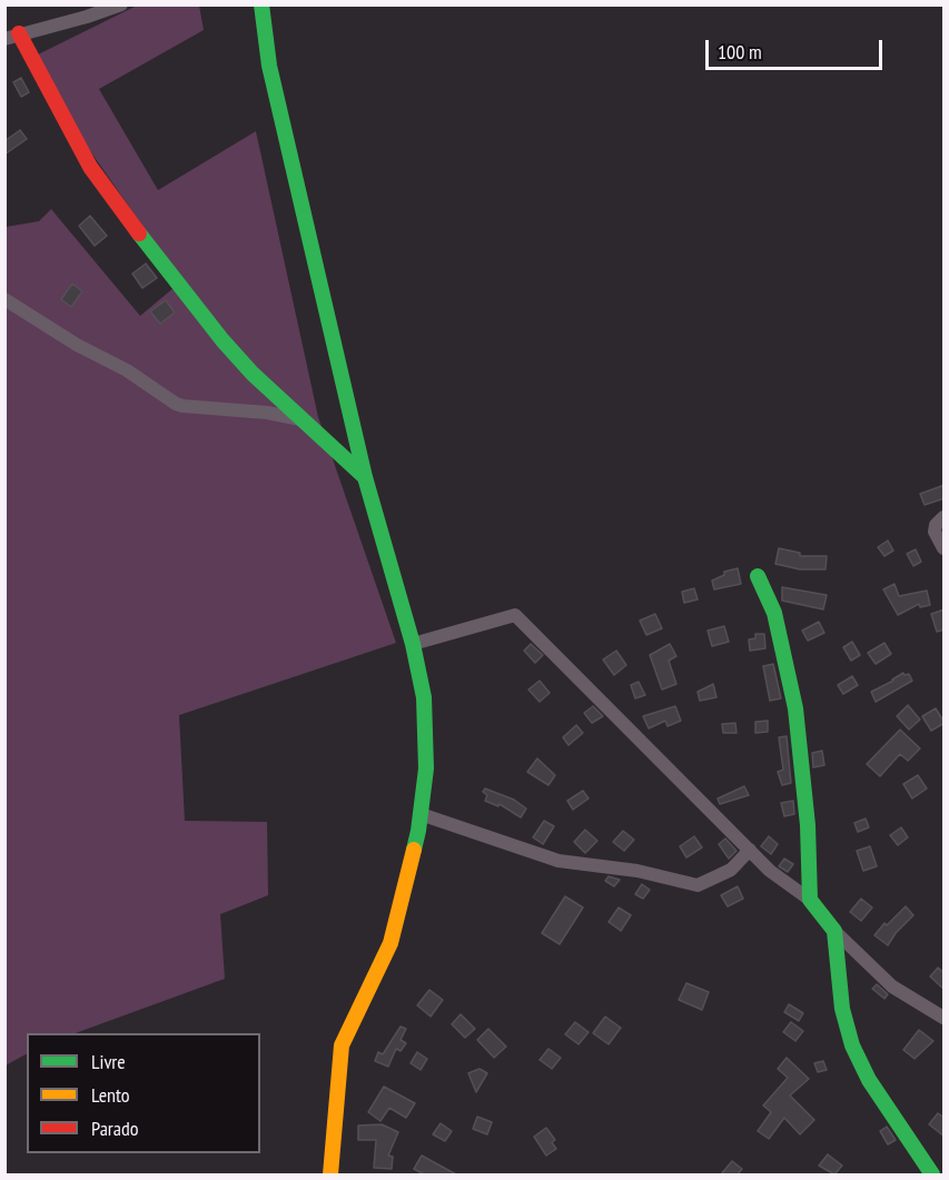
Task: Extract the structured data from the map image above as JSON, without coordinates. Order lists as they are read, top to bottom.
{
  "legend": ["Livre", "Lento", "Parado"],
  "scale_bar": "100 m"
}
